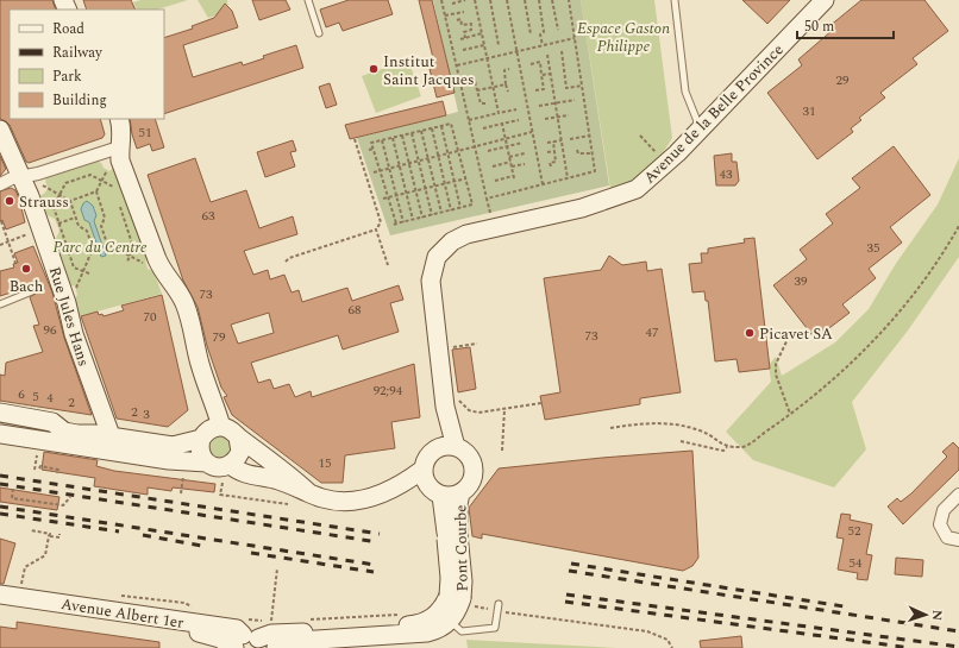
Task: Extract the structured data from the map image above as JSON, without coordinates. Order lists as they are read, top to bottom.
{
  "streets": {
    "street": [
      "Avenue de la Belle Province",
      "Rue Jules Hans",
      "Pont Courbe",
      "Avenue Albert 1er"
    ]
  },
  "crossings": [
    ["Avenue de la Belle Province", "Pont Courbe"],
    ["Pont Courbe", "Avenue Albert 1er"]
  ],
  "parks": ["Espace Gaston Philippe", "Parc du Centre"],
  "places": [
    "Institut Saint Jacques",
    "Strauss",
    "Bach",
    "Picavet SA"
  ],
  "house_numbers": [
    "29",
    "31",
    "51",
    "43",
    "63",
    "35",
    "39",
    "73",
    "68",
    "70",
    "96",
    "47",
    "73",
    "79",
    "92;94",
    "6",
    "5",
    "4",
    "2",
    "2",
    "3",
    "15",
    "52",
    "54"
  ],
  "legend": [
    "Road",
    "Railway",
    "Park",
    "Building"
  ],
  "scale_bar": "50 m",
  "north": "right"
}
